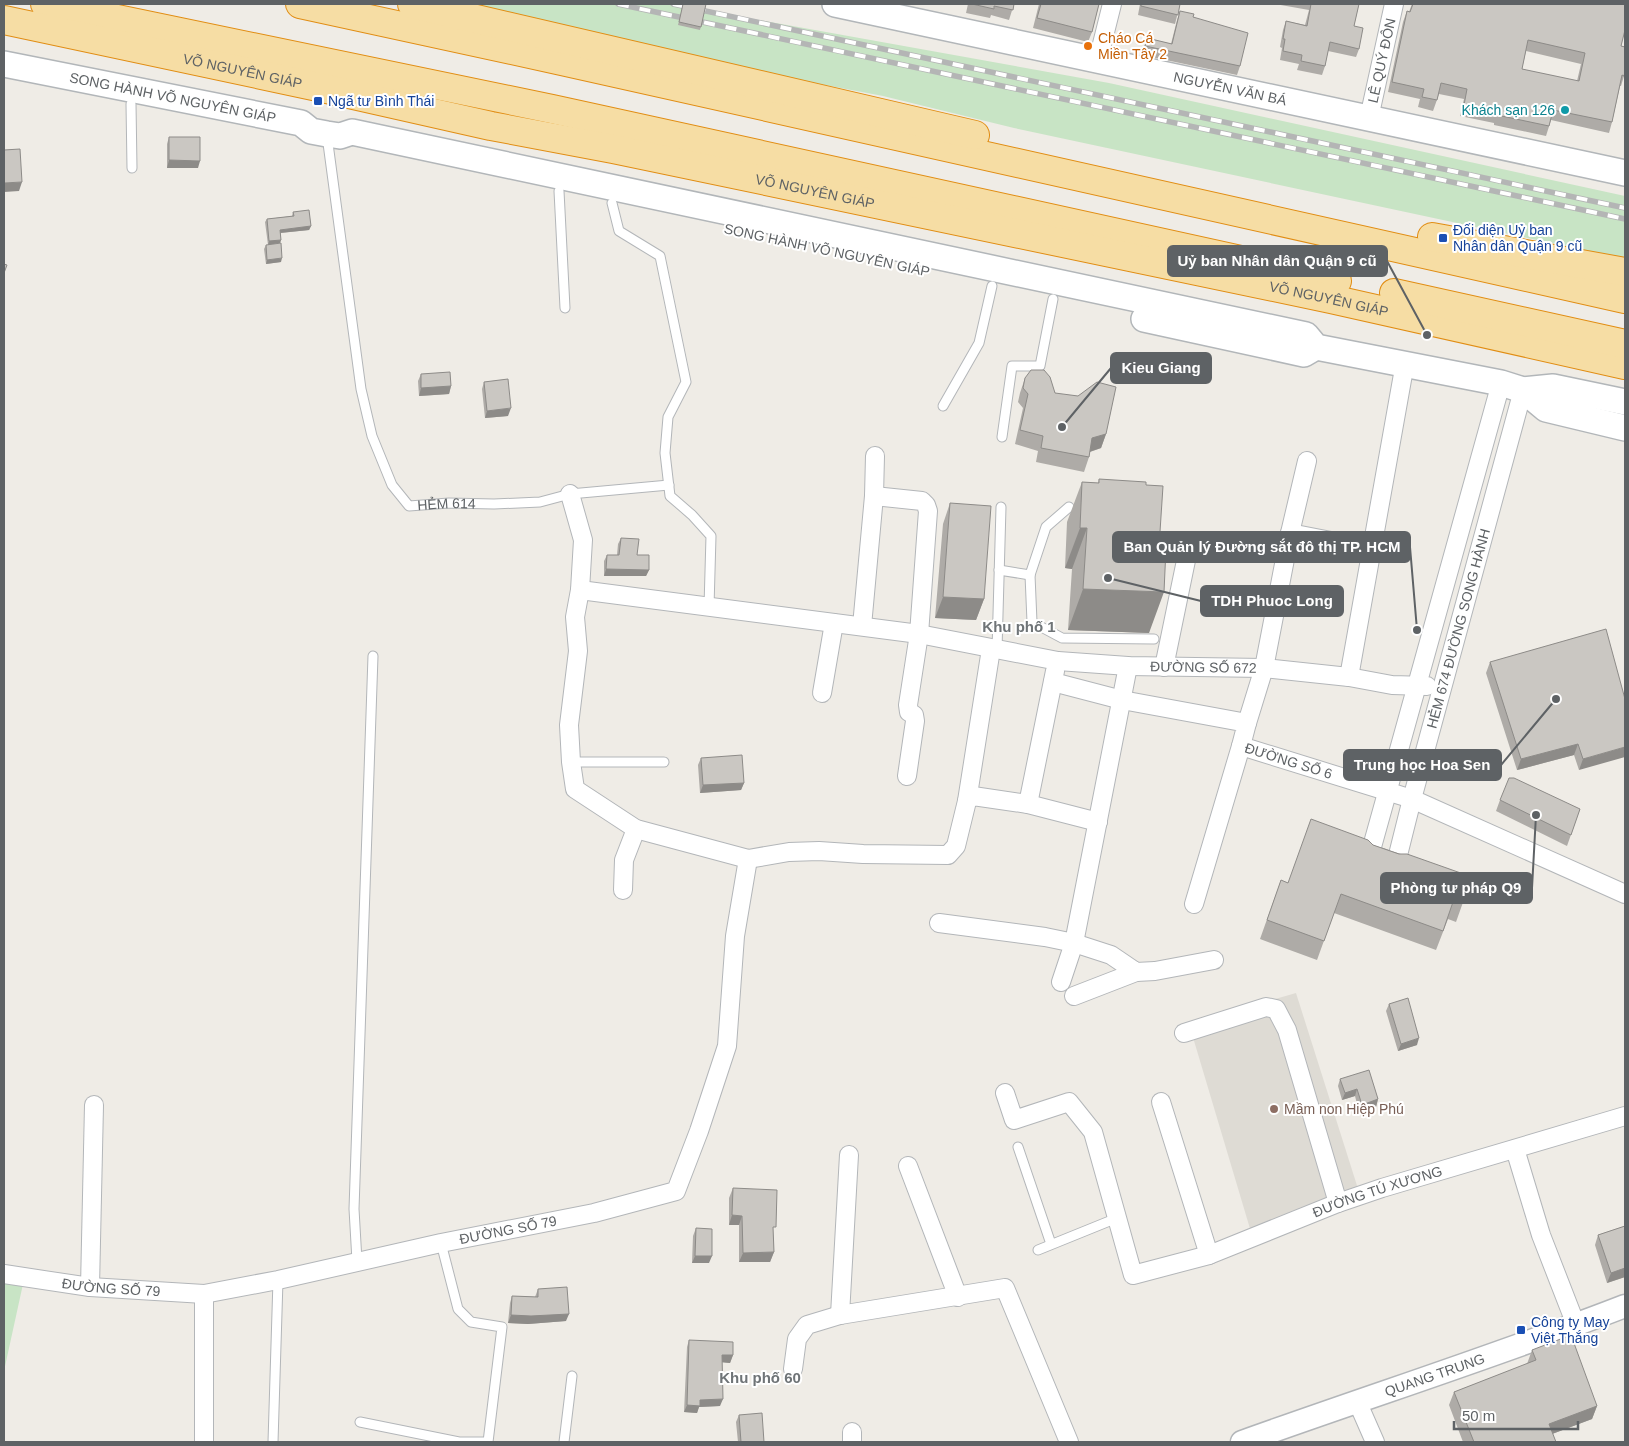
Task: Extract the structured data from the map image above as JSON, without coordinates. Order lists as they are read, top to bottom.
{
  "streets": {
    "highway": ["VÕ NGUYÊN GIÁP"],
    "main road": ["NGUYỄN VĂN BÁ", "SONG HÀNH VÕ NGUYÊN GIÁP"],
    "street": [
      "LÊ QUÝ ĐÔN",
      "HẺM 674 ĐƯỜNG SONG HÀNH",
      "ĐƯỜNG SỐ 672",
      "ĐƯỜNG SỐ 6",
      "ĐƯỜNG TÚ XƯƠNG",
      "ĐƯỜNG SỐ 79",
      "QUANG TRUNG"
    ],
    "lane": ["HẺM 614"]
  },
  "crossings": [
    ["LÊ QUÝ ĐÔN", "NGUYỄN VĂN BÁ"],
    ["SONG HÀNH VÕ NGUYÊN GIÁP", "HẺM 614"],
    ["SONG HÀNH VÕ NGUYÊN GIÁP", "HẺM 674 ĐƯỜNG SONG HÀNH"],
    ["HẺM 674 ĐƯỜNG SONG HÀNH", "ĐƯỜNG SỐ 672"],
    ["HẺM 674 ĐƯỜNG SONG HÀNH", "ĐƯỜNG SỐ 6"]
  ],
  "districts": ["Khu phố 1", "Khu phố 60"],
  "places": {
    "other": [
      "Cháo Cá Miền Tây 2",
      "Khách sạn 126",
      "Uỷ ban Nhân dân Quận 9 cũ",
      "Kieu Giang",
      "TDH Phuoc Long",
      "Ban Quản lý Đường sắt đô thị TP. HCM",
      "Trung học Hoa Sen",
      "Phòng tư pháp Q9",
      "Mầm non Hiệp Phú"
    ],
    "transit": ["Ngã tư Bình Thái", "Đối diện Uỷ ban Nhân dân Quận 9 cũ", "Công ty May Việt Thắng"]
  },
  "scale_bar": "50 m"
}
